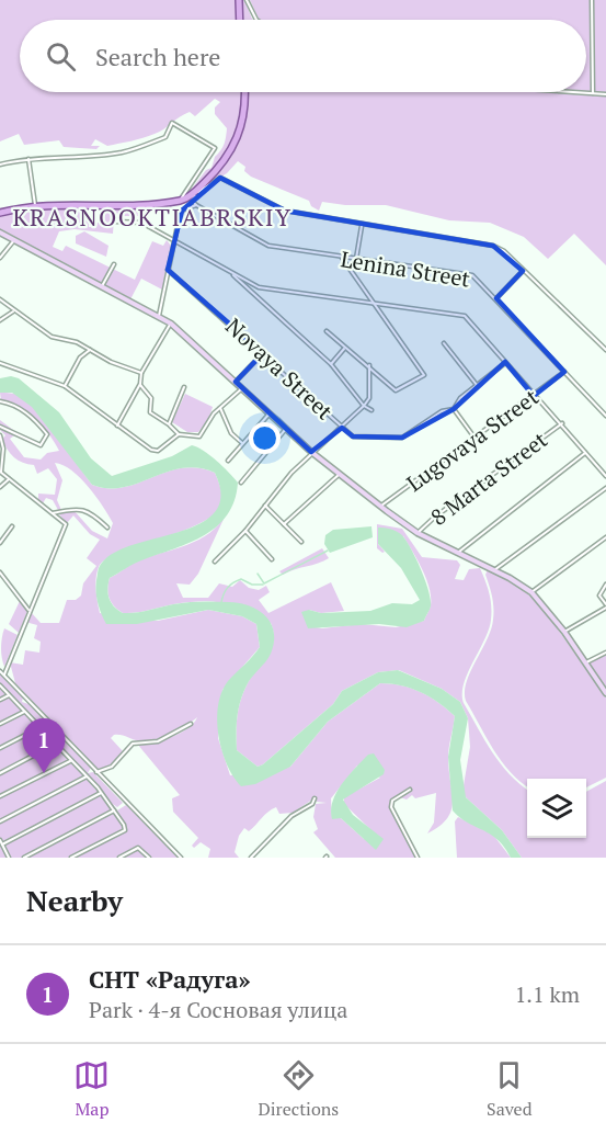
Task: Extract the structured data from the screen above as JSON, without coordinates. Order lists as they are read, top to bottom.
{
  "streets": {
    "street": [
      "Lenina Street",
      "Novaya Street",
      "Lugovaya Street",
      "8 Marta Street"
    ]
  },
  "crossings": [
    ["Lenina Street", "Lugovaya Street"]
  ],
  "districts": ["KRASNOOKTIABRSKIY"],
  "page": {
    "search": "Search here",
    "pins": "1",
    "heading": "Nearby",
    "list": [
      {
        "mark": "1",
        "name": "СНТ «Радуга»",
        "note": "Park · 4-я Сосновая улица",
        "value": "1.1 km"
      }
    ],
    "nav": ["Map", "Directions", "Saved"]
  }
}
